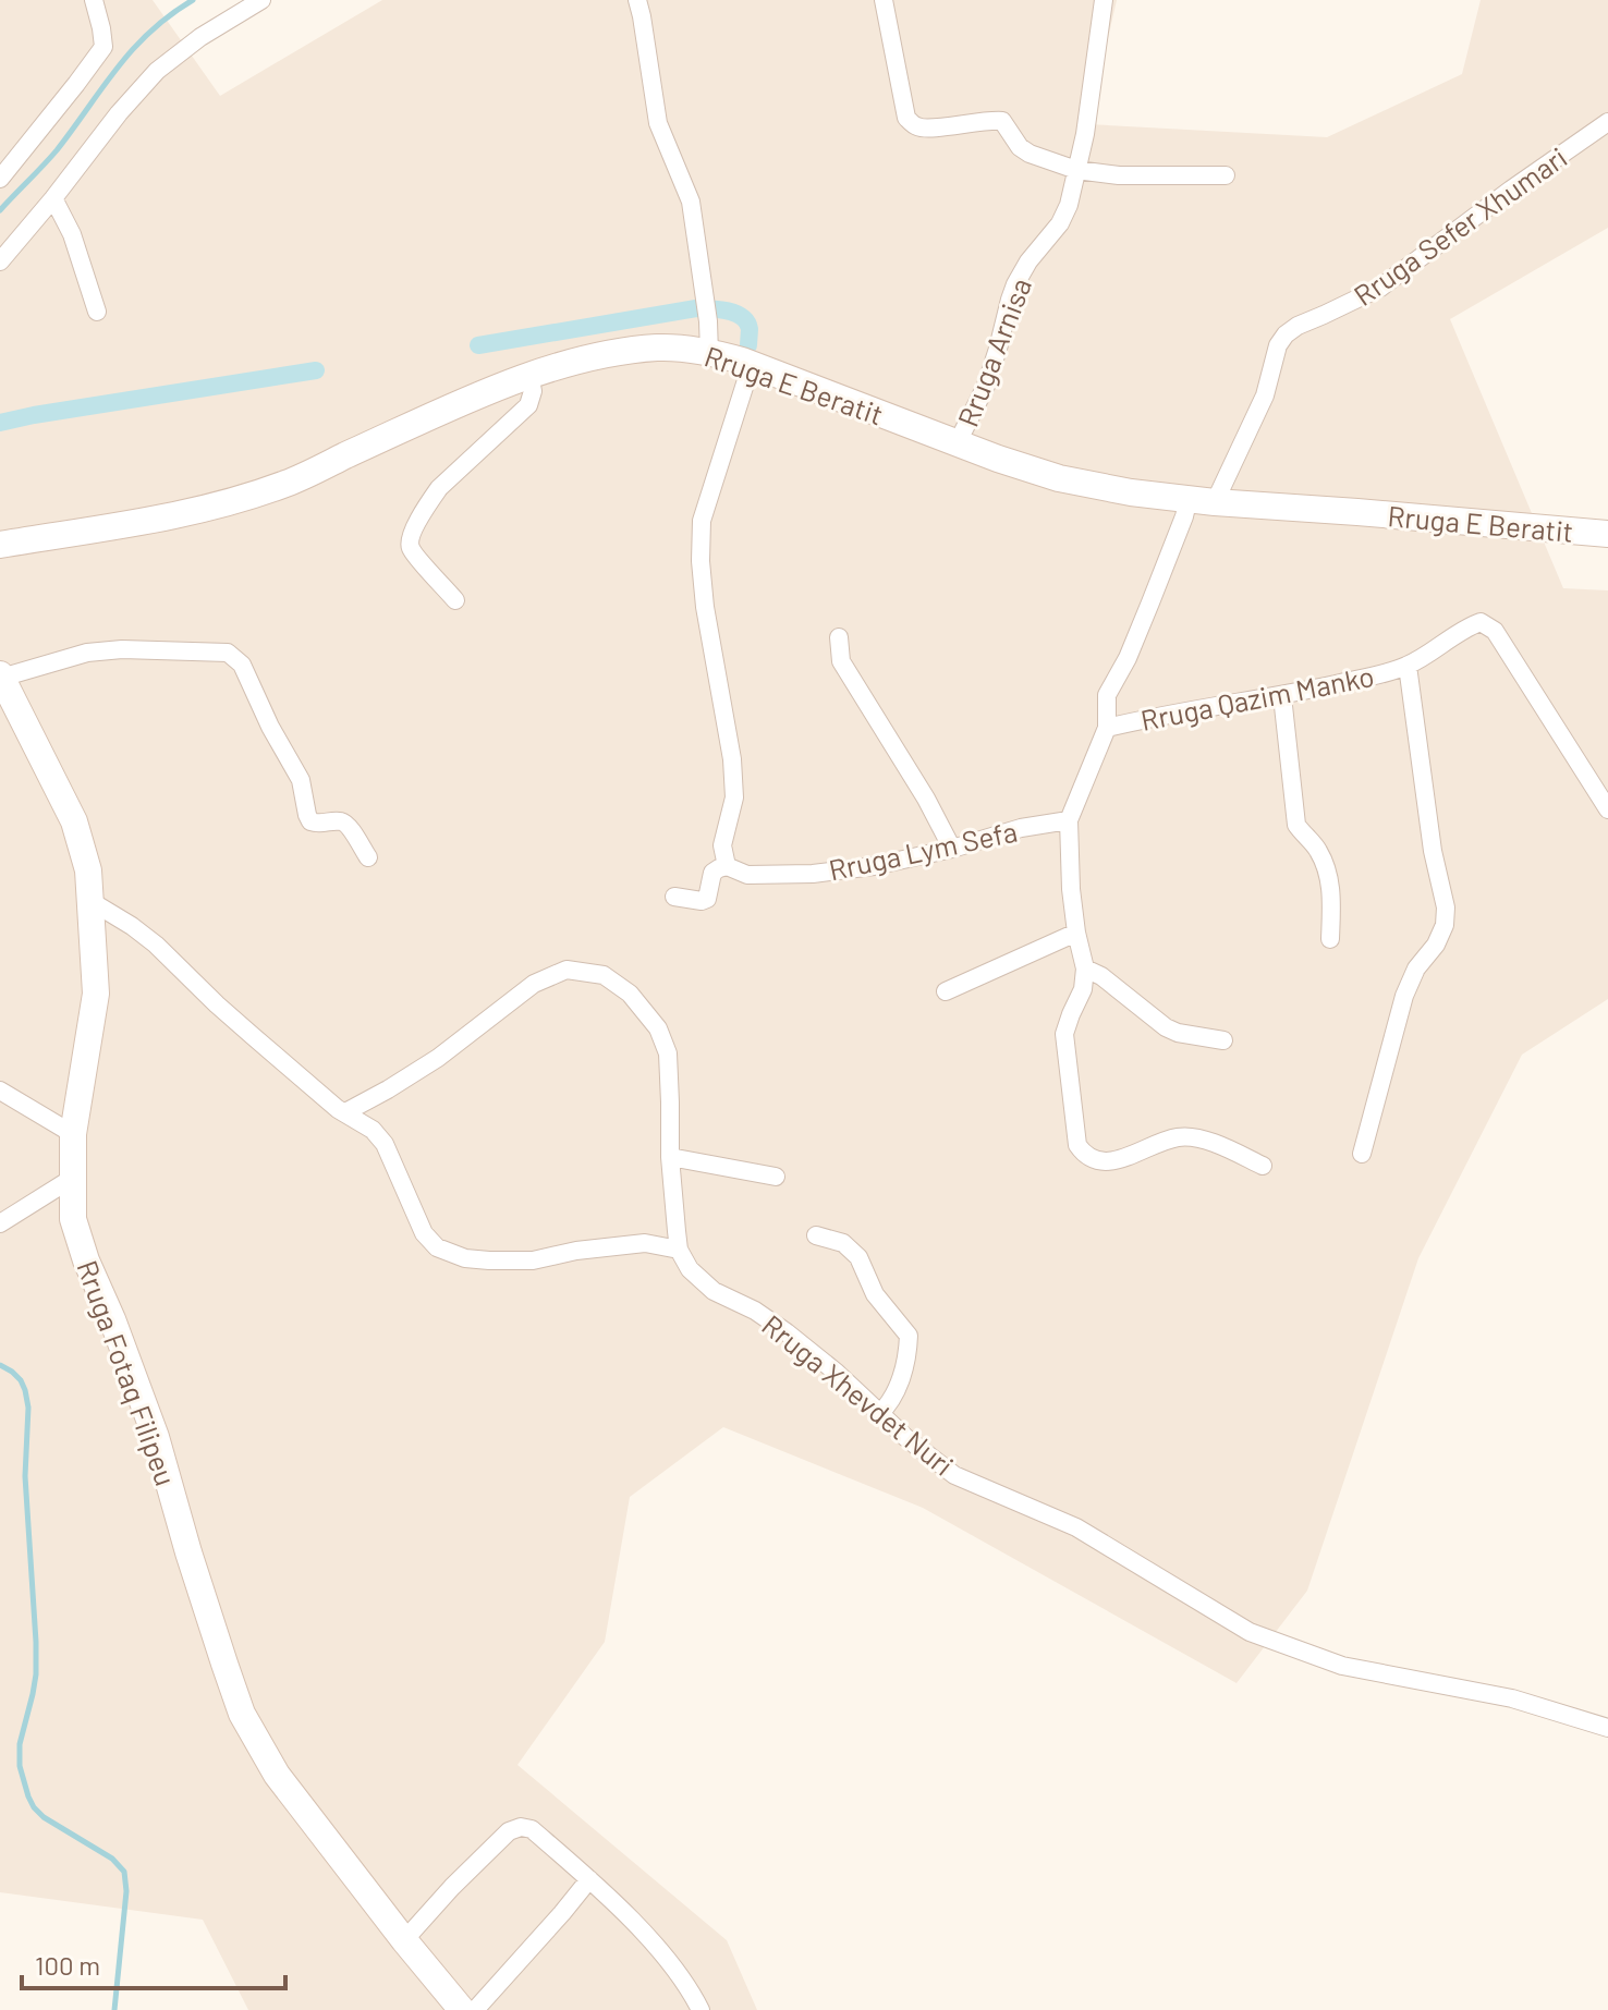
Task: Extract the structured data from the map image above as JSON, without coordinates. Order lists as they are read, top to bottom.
{
  "streets": {
    "main road": ["Rruga E Beratit", "Rruga Fotaq Filipeu"],
    "street": [
      "Rruga Sefer Xhumari",
      "Rruga Arnisa",
      "Rruga Qazim Manko",
      "Rruga Lym Sefa",
      "Rruga Xhevdet Nuri"
    ]
  },
  "crossings": [
    ["Rruga Sefer Xhumari", "Rruga E Beratit"],
    ["Rruga Sefer Xhumari", "Rruga Qazim Manko"],
    ["Rruga Arnisa", "Rruga E Beratit"]
  ],
  "scale_bar": "100 m"
}
